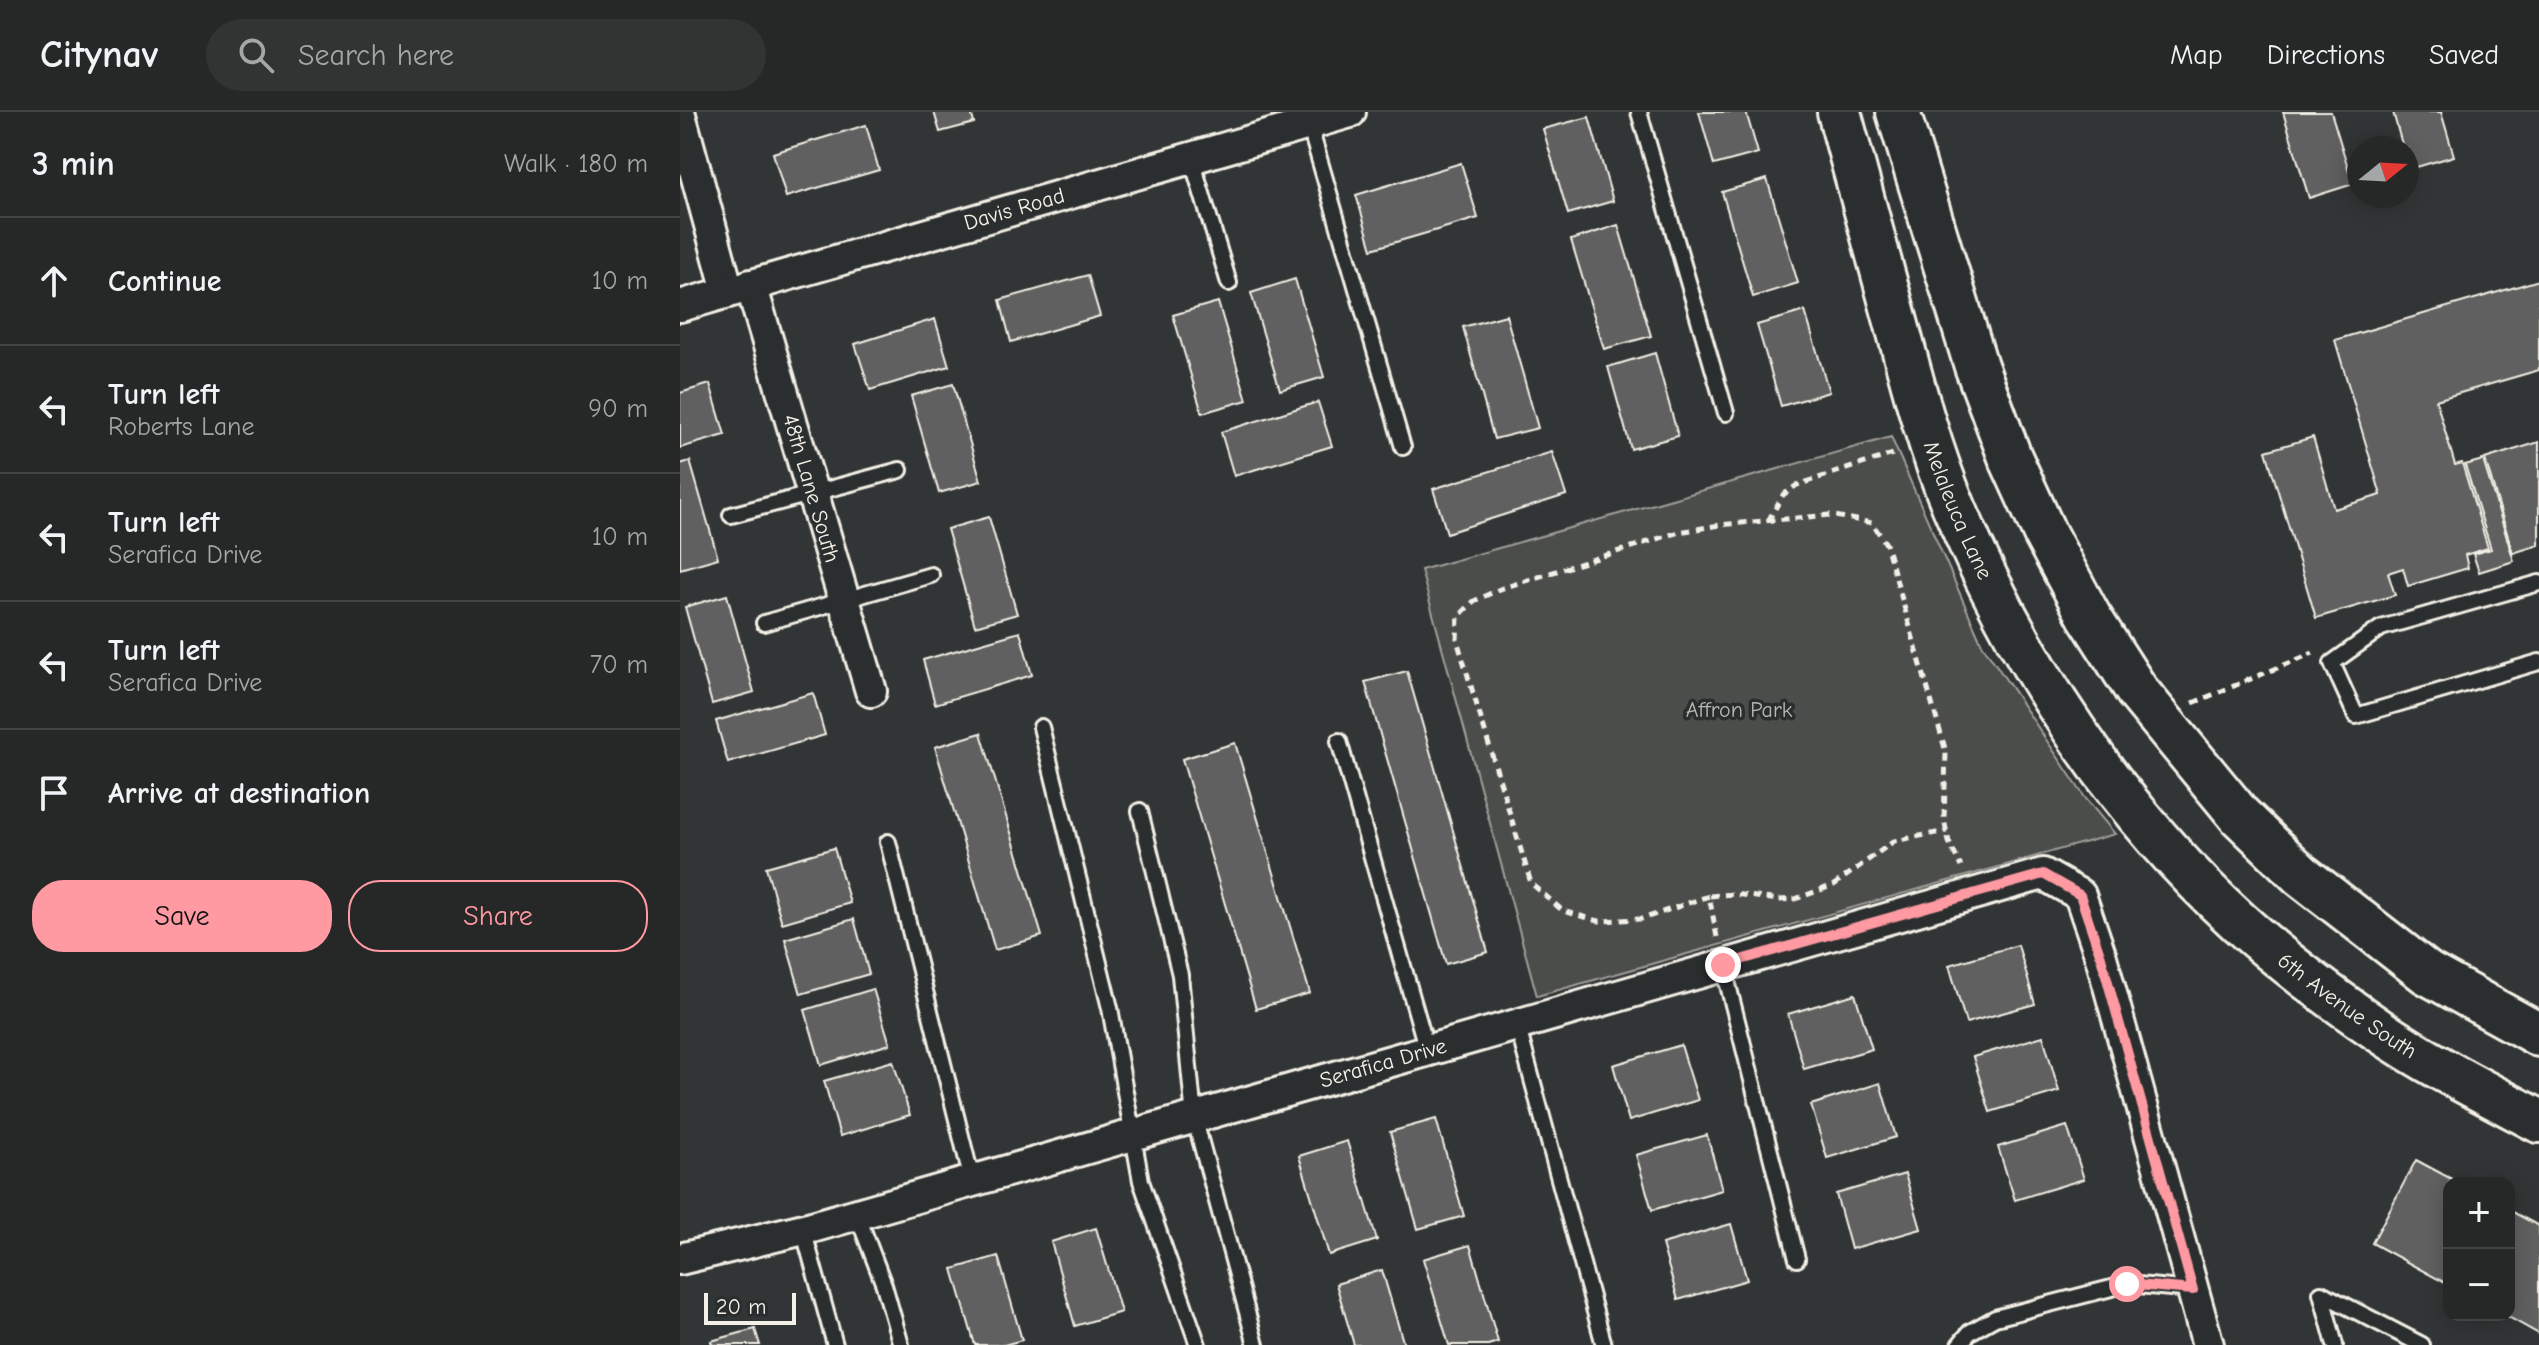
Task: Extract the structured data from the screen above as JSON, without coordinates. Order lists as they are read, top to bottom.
{
  "streets": {
    "street": [
      "Davis Road",
      "48th Lane South",
      "Melaleuca Lane",
      "6th Avenue South",
      "Serafica Drive"
    ]
  },
  "crossings": [
    ["Davis Road", "48th Lane South"],
    ["Melaleuca Lane", "6th Avenue South"]
  ],
  "parks": ["Affron Park"],
  "scale_bar": "20 m",
  "north": "right",
  "page": {
    "header": "Citynav",
    "search": "Search here",
    "nav": ["Map", "Directions", "Saved"],
    "heading": ["3 min", "Walk · 180 m"],
    "list": [
      ["Continue", "10 m"],
      ["Turn left", "Roberts Lane", "90 m"],
      ["Turn left", "Serafica Drive", "10 m"],
      ["Turn left", "Serafica Drive", "70 m"],
      "Arrive at destination"
    ],
    "buttons": ["Save", "Share"],
    "map_buttons": ["+", "−"],
    "scale": "20 m"
  }
}
